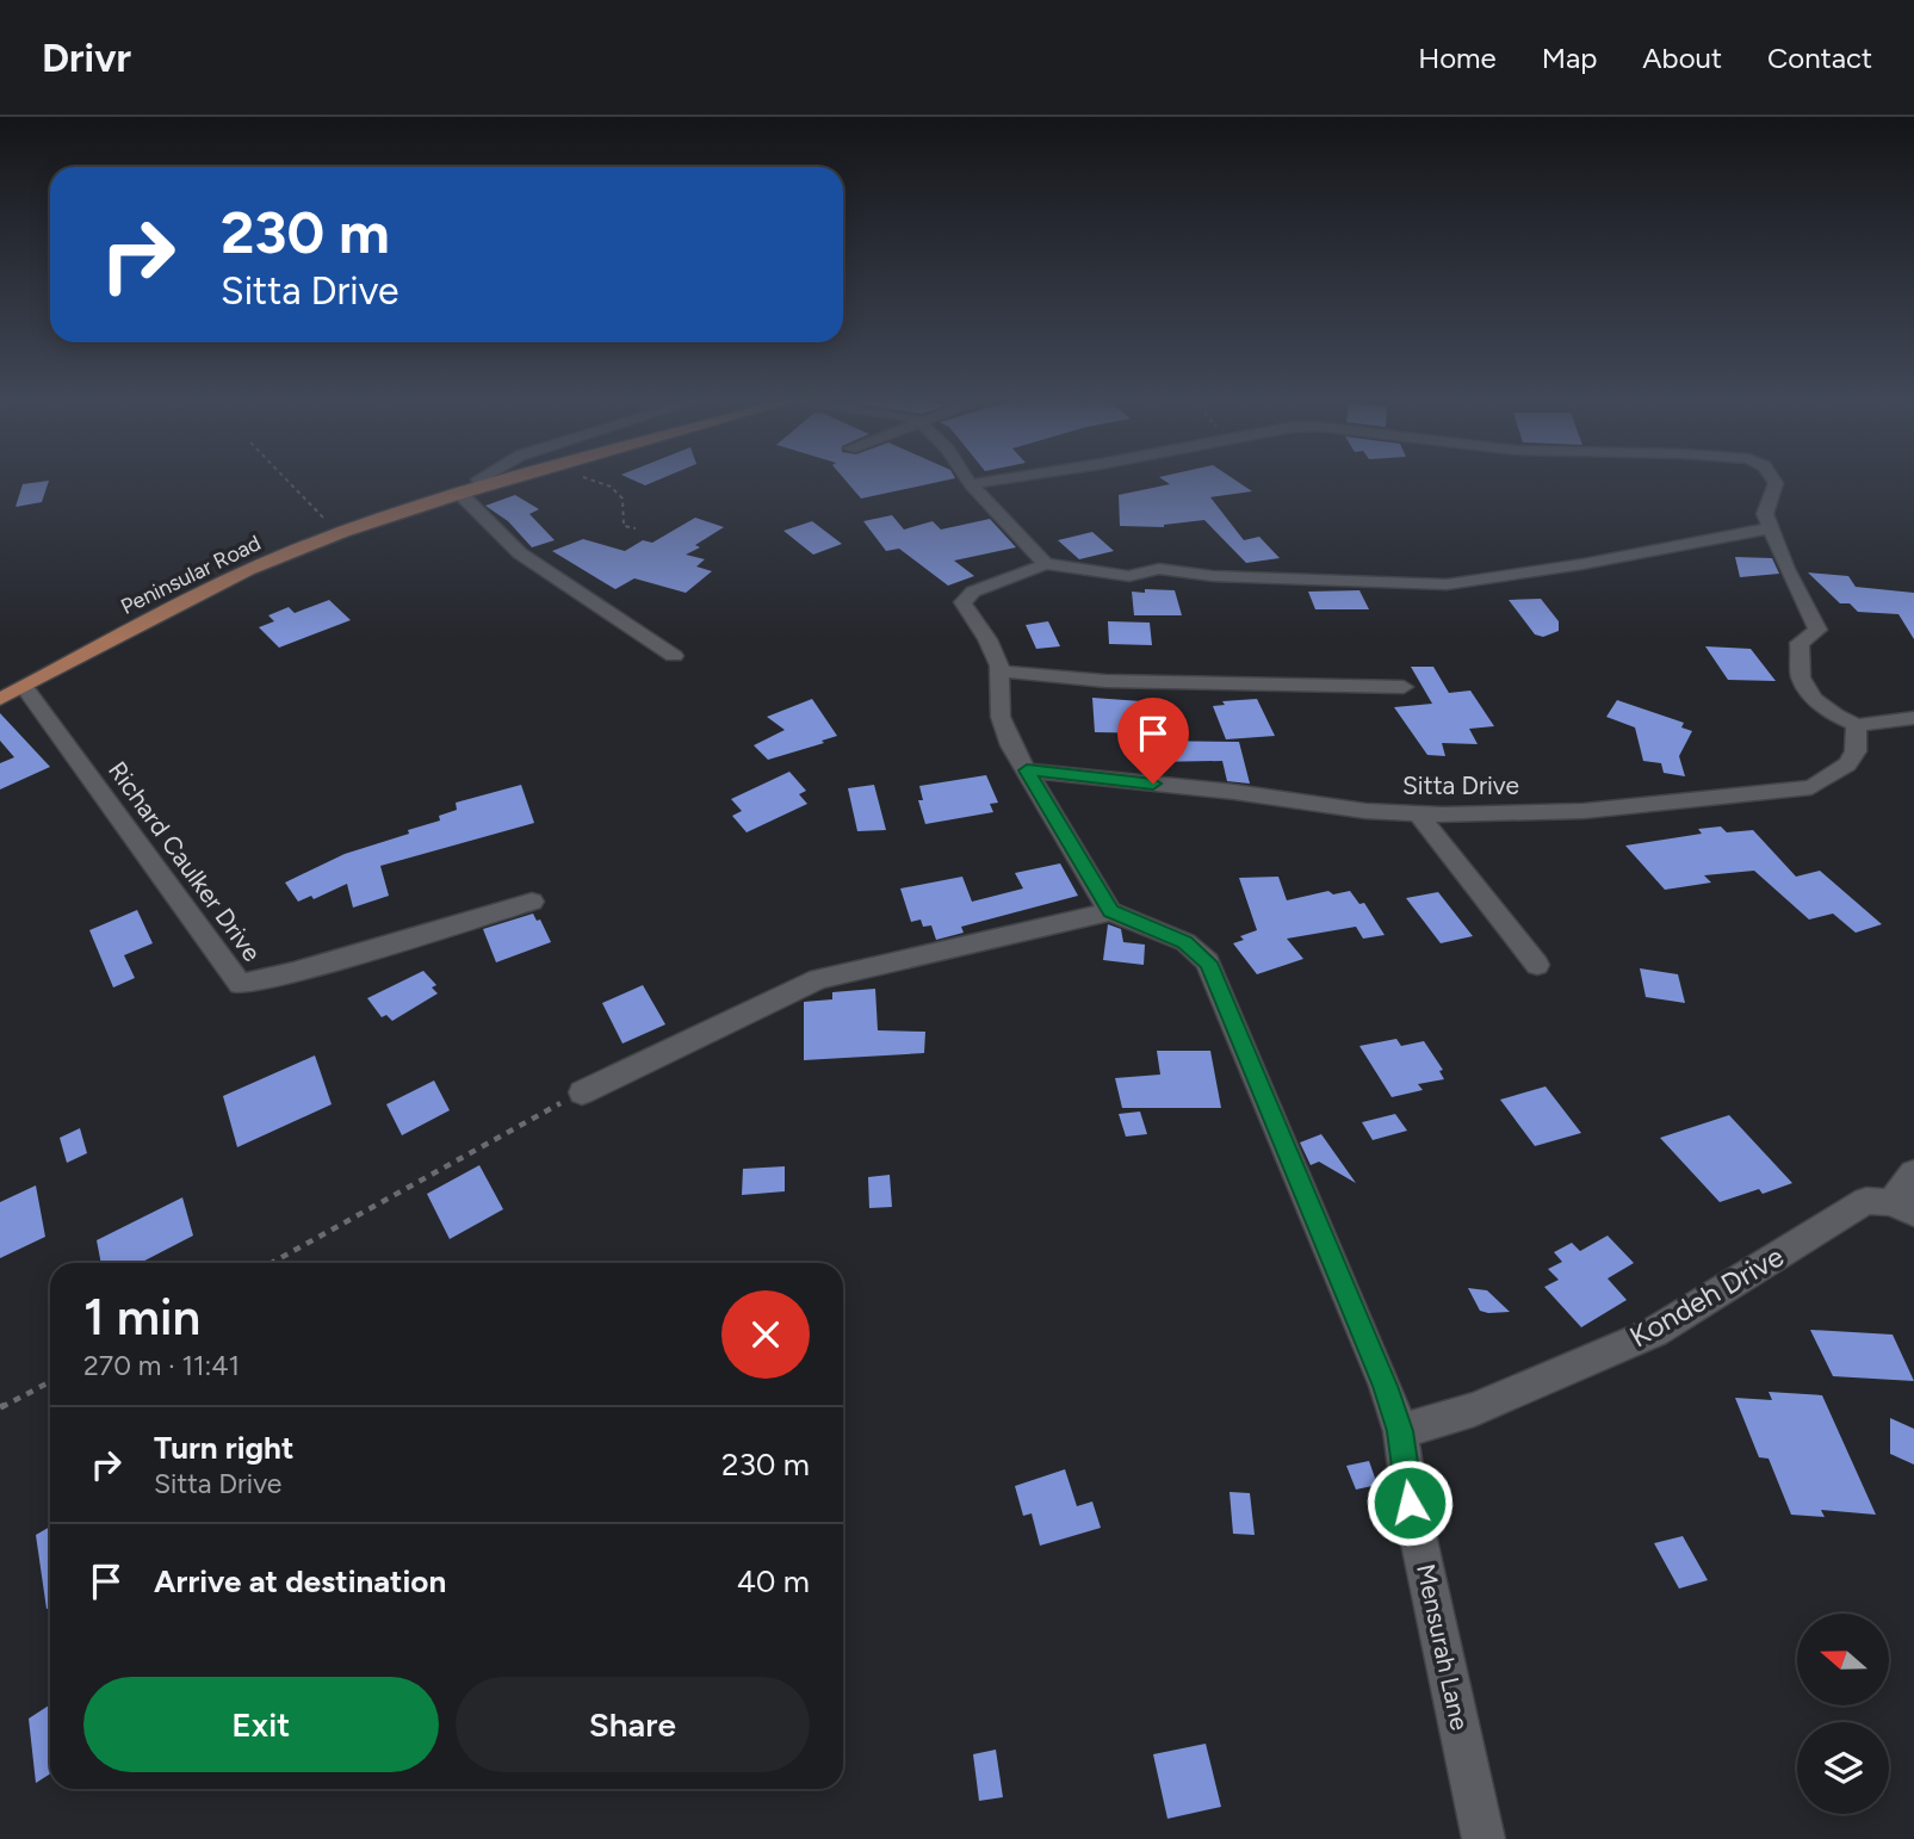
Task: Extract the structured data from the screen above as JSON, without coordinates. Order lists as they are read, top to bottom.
{
  "streets": {
    "main road": ["Peninsular Road"],
    "street": [
      "Sitta Drive",
      "Richard Caulker Drive",
      "Kondeh Drive",
      "Mensurah Lane"
    ]
  },
  "crossings": [
    ["Peninsular Road", "Richard Caulker Drive"],
    ["Kondeh Drive", "Mensurah Lane"]
  ],
  "north": "left",
  "page": {
    "header": "Drivr",
    "nav": [
      "Home",
      "Map",
      "About",
      "Contact"
    ],
    "turn": ["230 m", "Sitta Drive"],
    "heading": ["1 min", "270 m · 11:41"],
    "list": [
      {
        "name": "Turn right",
        "note": "Sitta Drive",
        "value": "230 m"
      },
      {
        "name": "Arrive at destination",
        "value": "40 m"
      }
    ],
    "buttons": ["Exit", "Share"]
  }
}
